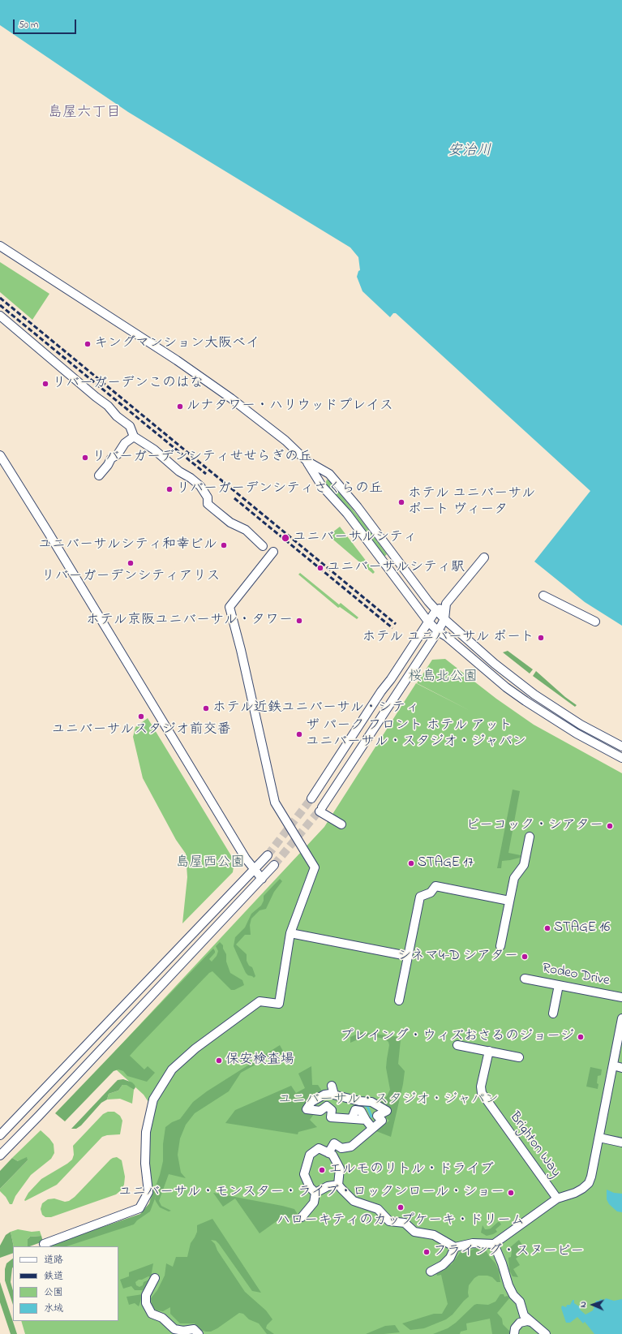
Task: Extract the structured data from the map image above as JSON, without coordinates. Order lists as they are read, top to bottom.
{
  "streets": {
    "street": ["Rodeo Drive", "Brighton Way"]
  },
  "districts": ["島屋六丁目"],
  "water": ["安治川"],
  "parks": ["桜島北公園", "島屋西公園", "ユニバーサル・スタジオ・ジャパン"],
  "places": [
    "キングマンション大阪ベイ",
    "リバーガーデンこのはな",
    "ルナタワー・ハリウッドプレイス",
    "リバーガーデンシティせせらぎの丘",
    "リバーガーデンシティさくらの丘",
    "ホテル ユニバーサル ポート ヴィータ",
    "ユニバーサルシティ",
    "ユニバーサルシティ和幸ビル",
    "リバーガーデンシティアリス",
    "ユニバーサルシティ駅",
    "ホテル京阪ユニバーサル・タワー",
    "ホテル ユニバーサル ポート",
    "ホテル近鉄ユニバーサル・シティ",
    "ユニバーサルスタジオ前交番",
    "ザ パーク フロント ホテル アット ユニバーサル・スタジオ・ジャパン",
    "ピーコック・シアター",
    "STAGE 17",
    "STAGE 16",
    "シネマ4-D シアター",
    "プレイング・ウィズおさるのジョージ",
    "保安検査場",
    "エルモのリトル・ドライブ",
    "ユニバーサル・モンスター・ライブ・ロックンロール・ショー",
    "ハローキティのカップケーキ・ドリーム",
    "フライング・スヌーピー"
  ],
  "legend": [
    "道路",
    "鉄道",
    "公園",
    "水域"
  ],
  "scale_bar": "50 m",
  "north": "left"
}
